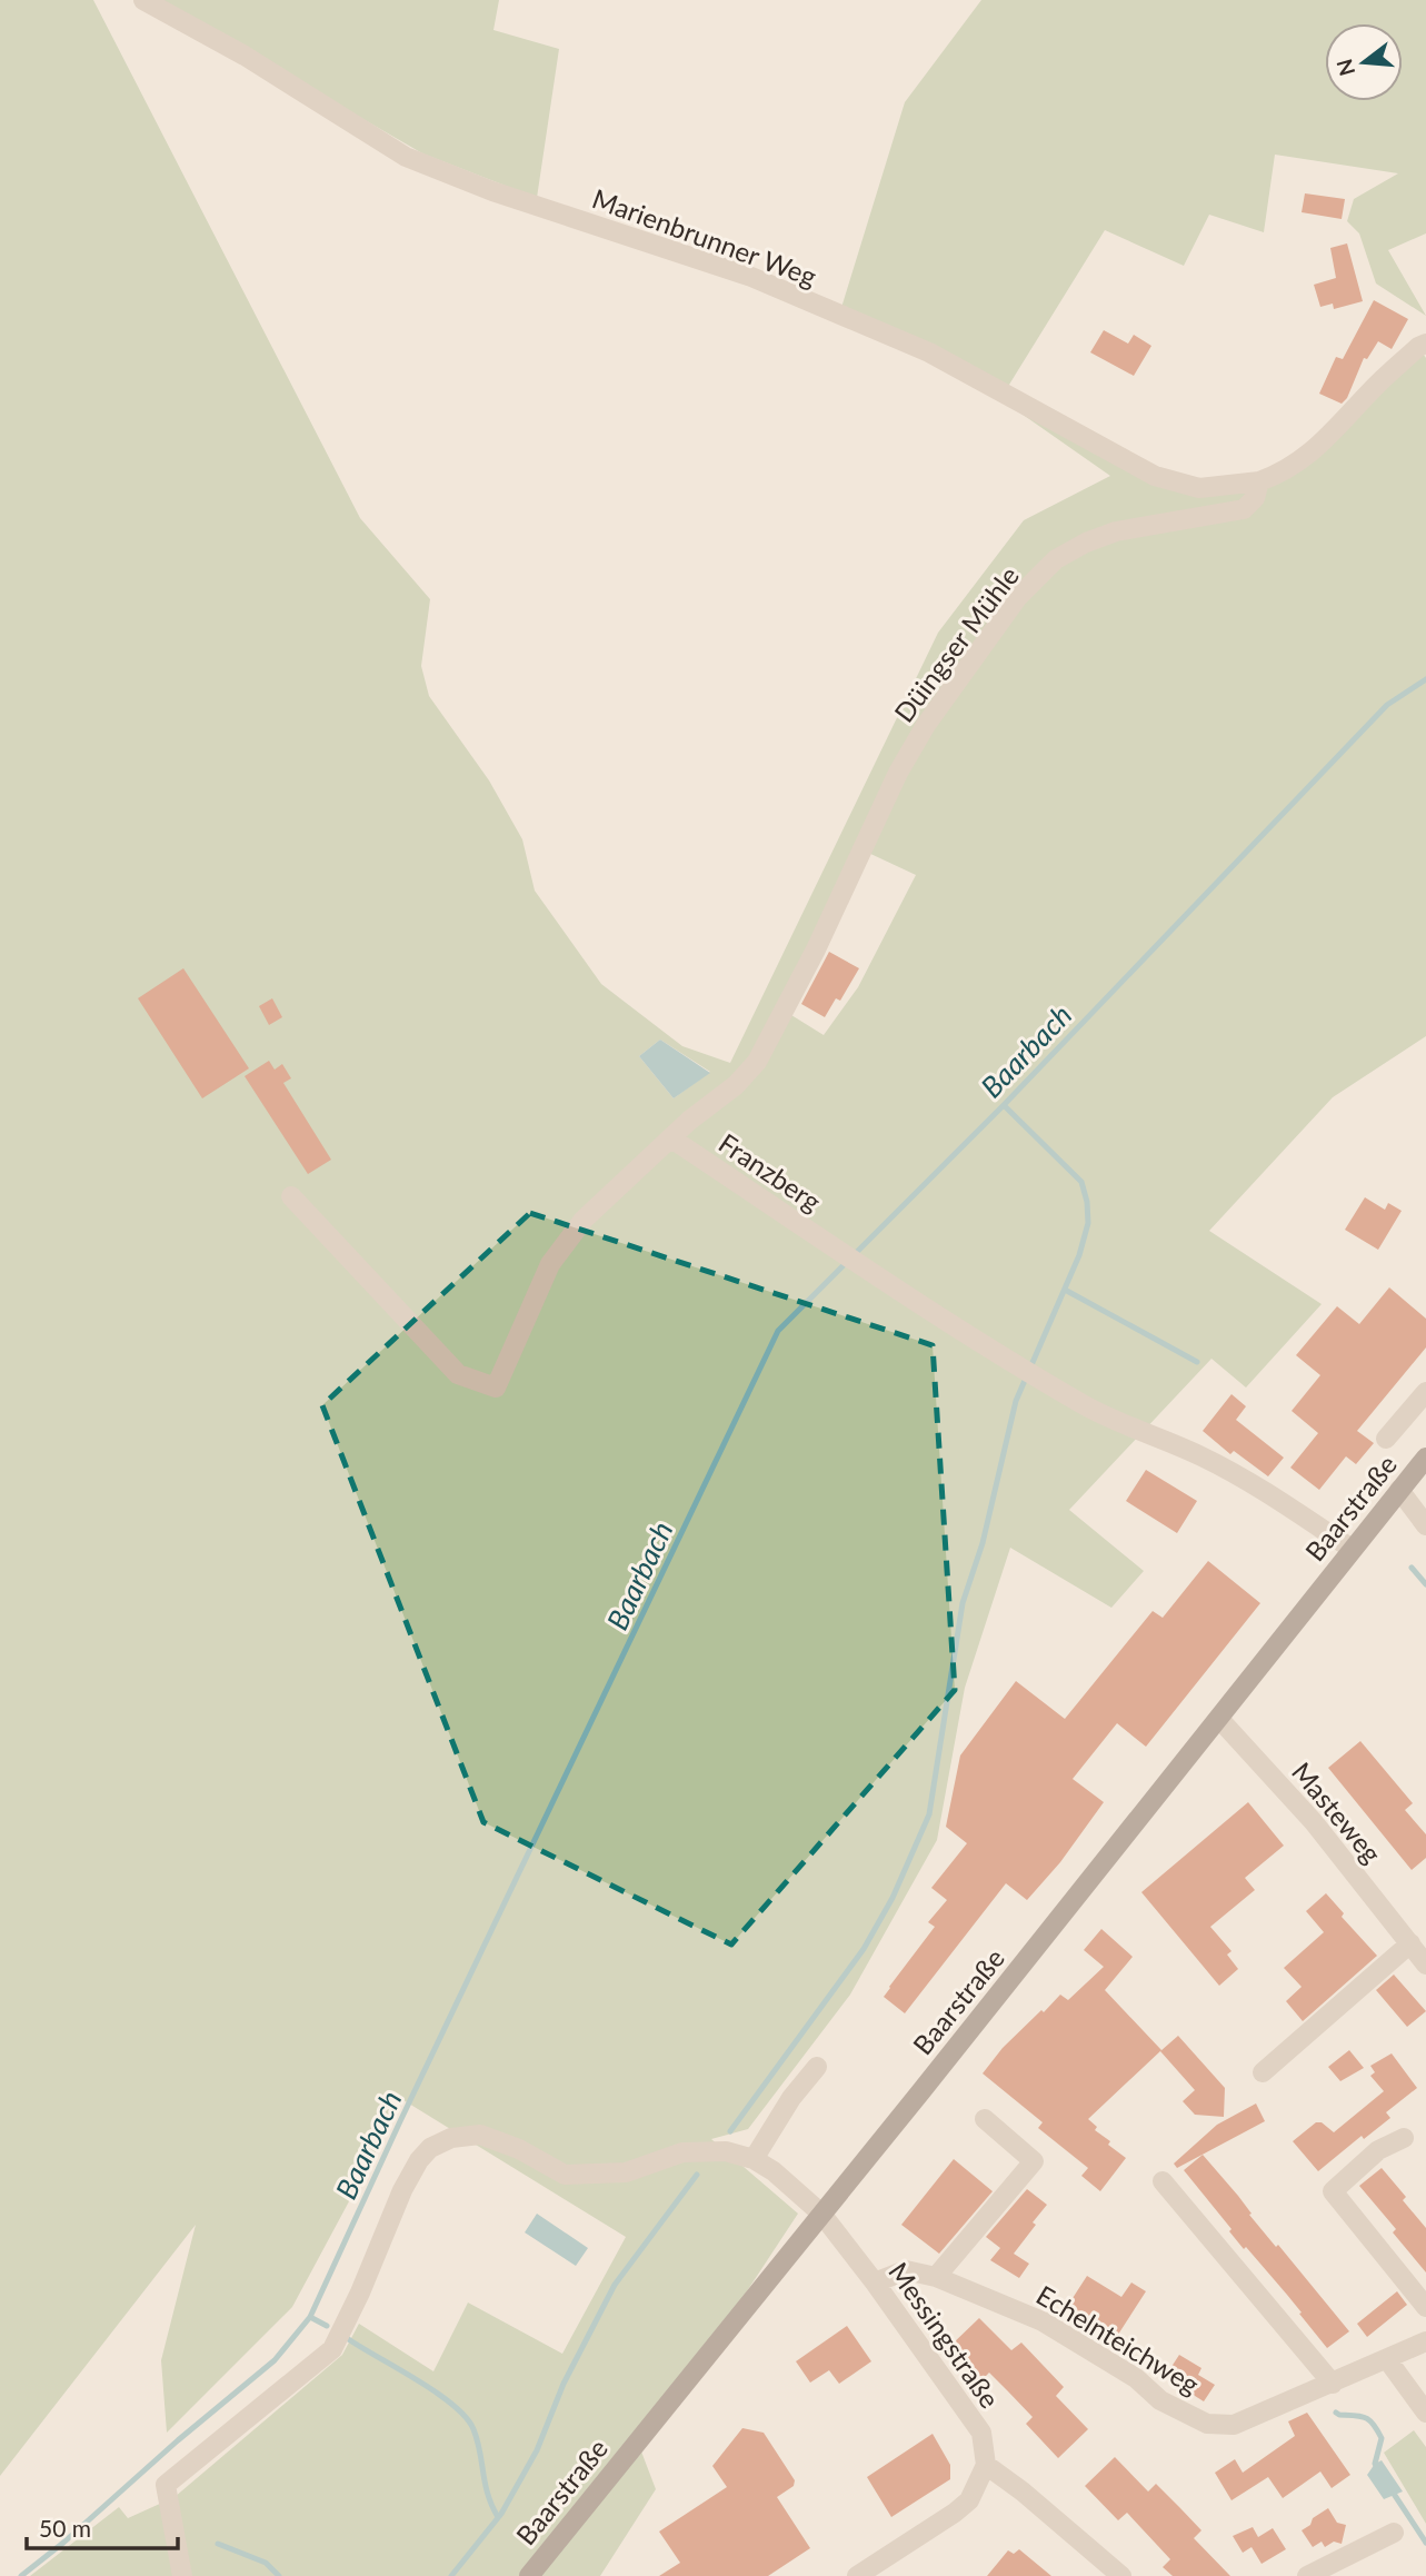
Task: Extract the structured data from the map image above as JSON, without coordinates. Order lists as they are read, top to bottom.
{
  "streets": {
    "main road": ["Baarstraße"],
    "street": [
      "Marienbrunner Weg",
      "Düingser Mühle",
      "Franzberg",
      "Masteweg",
      "Messingstraße",
      "Echelnteichweg"
    ]
  },
  "crossings": [
    ["Marienbrunner Weg", "Düingser Mühle"],
    ["Düingser Mühle", "Franzberg"],
    ["Franzberg", "Baarstraße"],
    ["Baarstraße", "Masteweg"],
    ["Baarstraße", "Messingstraße"],
    ["Messingstraße", "Echelnteichweg"]
  ],
  "water": ["Baarbach"],
  "scale_bar": "50 m",
  "north": "left"
}
